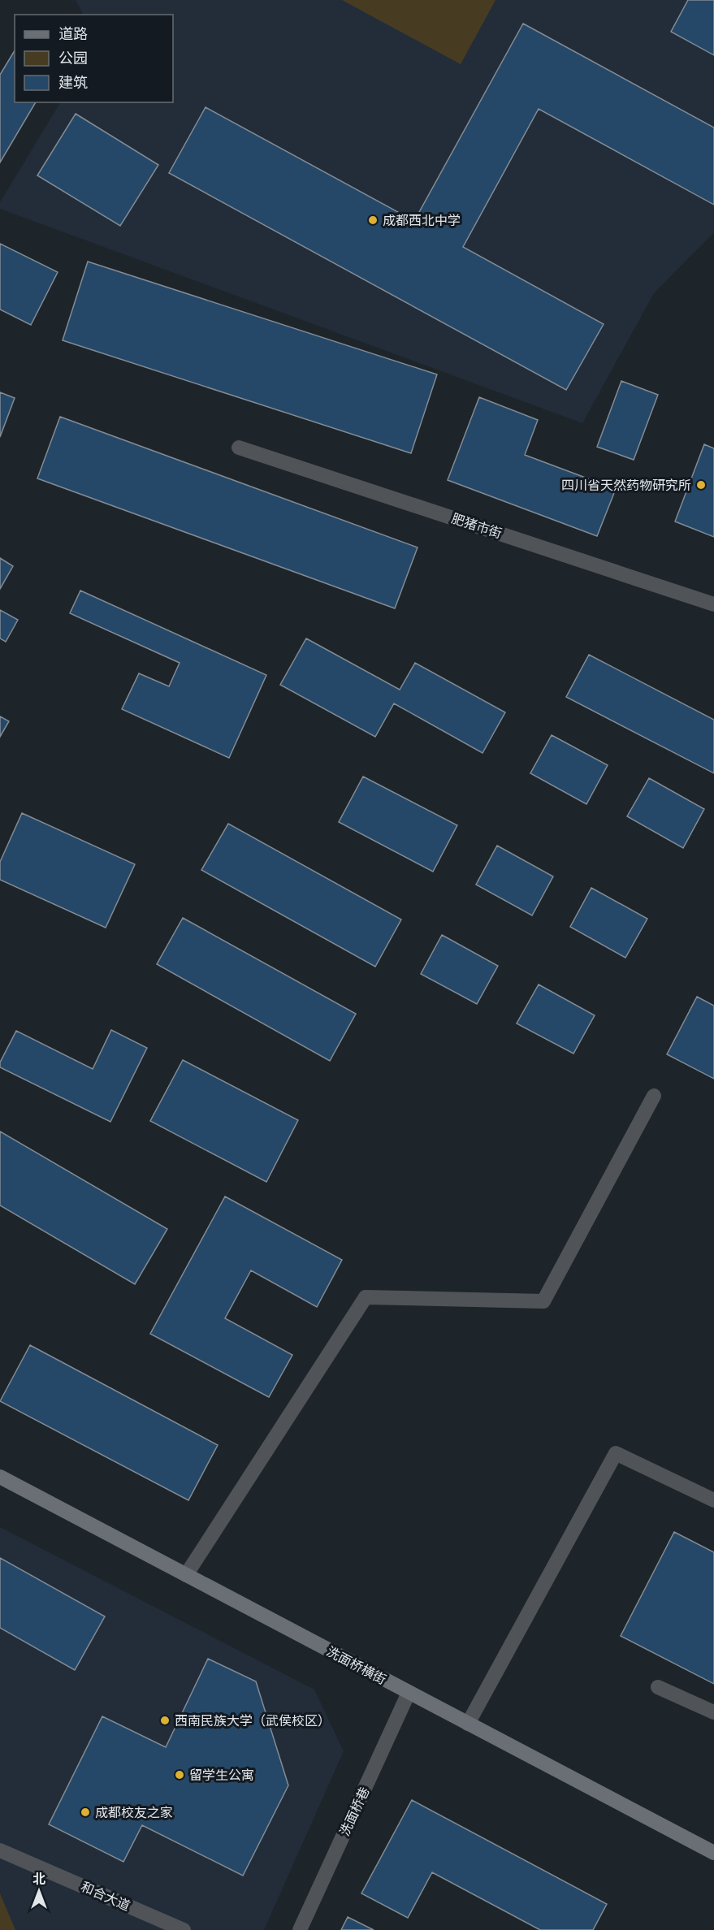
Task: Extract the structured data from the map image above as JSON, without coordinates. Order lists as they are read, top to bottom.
{
  "streets": {
    "street": [
      "肥猪市街",
      "洗面桥横街",
      "洗面桥巷",
      "和合大道"
    ]
  },
  "crossings": [
    ["洗面桥横街", "洗面桥巷"]
  ],
  "places": [
    "成都西北中学",
    "四川省天然药物研究所",
    "西南民族大学（武侯校区）",
    "留学生公寓",
    "成都校友之家"
  ],
  "legend": ["道路", "公园", "建筑"],
  "north": "top"
}
